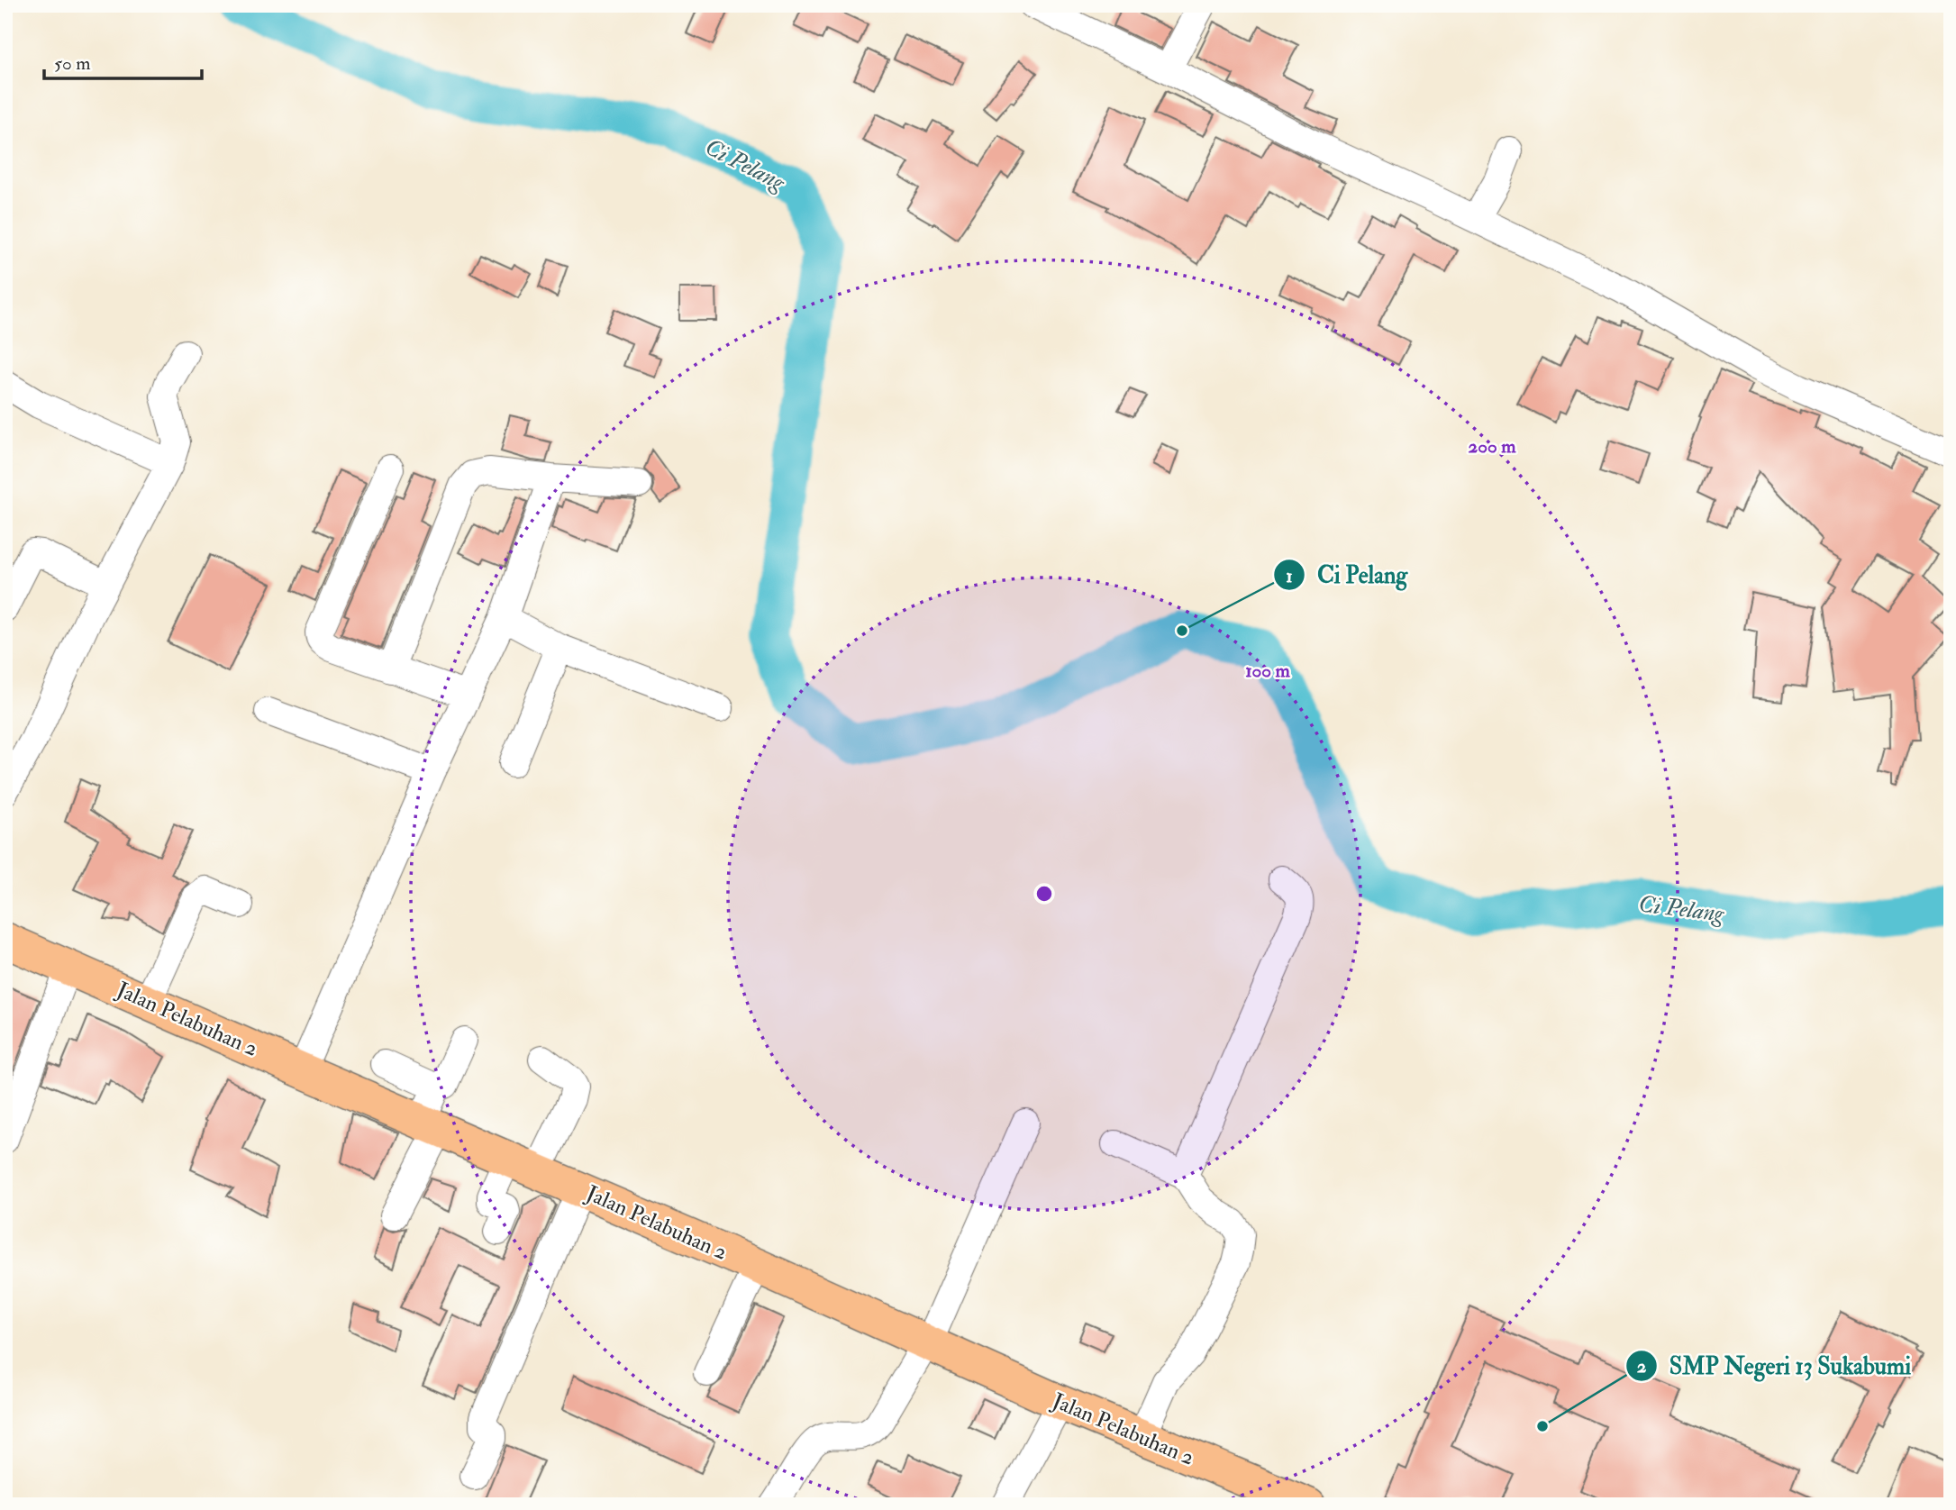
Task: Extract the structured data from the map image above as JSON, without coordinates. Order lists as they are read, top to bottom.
{
  "streets": {
    "main road": ["Jalan Pelabuhan 2"]
  },
  "water": ["Ci Pelang"],
  "places": ["Ci Pelang", "SMP Negeri 13 Sukabumi"],
  "scale_bar": "50 m",
  "rings": ["200 m", "100 m"]
}
